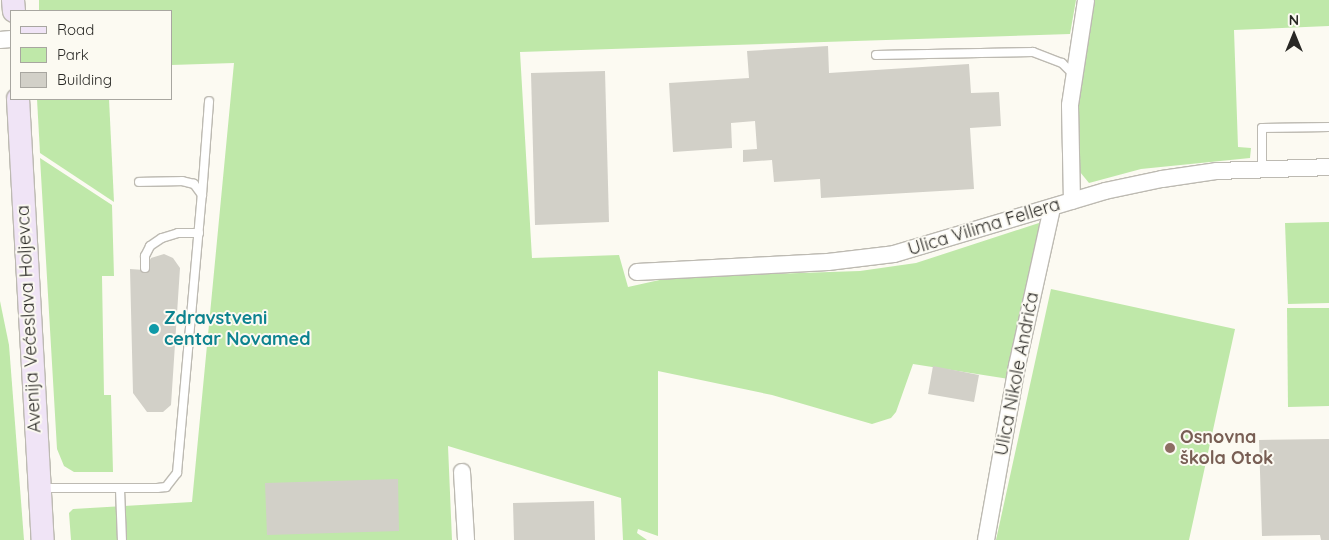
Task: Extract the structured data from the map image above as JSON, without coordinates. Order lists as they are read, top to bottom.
{
  "streets": {
    "street": ["Ulica Vilima Fellera", "Avenija Većeslava Holjevca", "Ulica Nikole Andrića"]
  },
  "crossings": [
    ["Ulica Vilima Fellera", "Ulica Nikole Andrića"]
  ],
  "places": ["Zdravstveni centar Novamed", "Osnovna škola Otok"],
  "legend": ["Road", "Park", "Building"],
  "north": "top"
}
